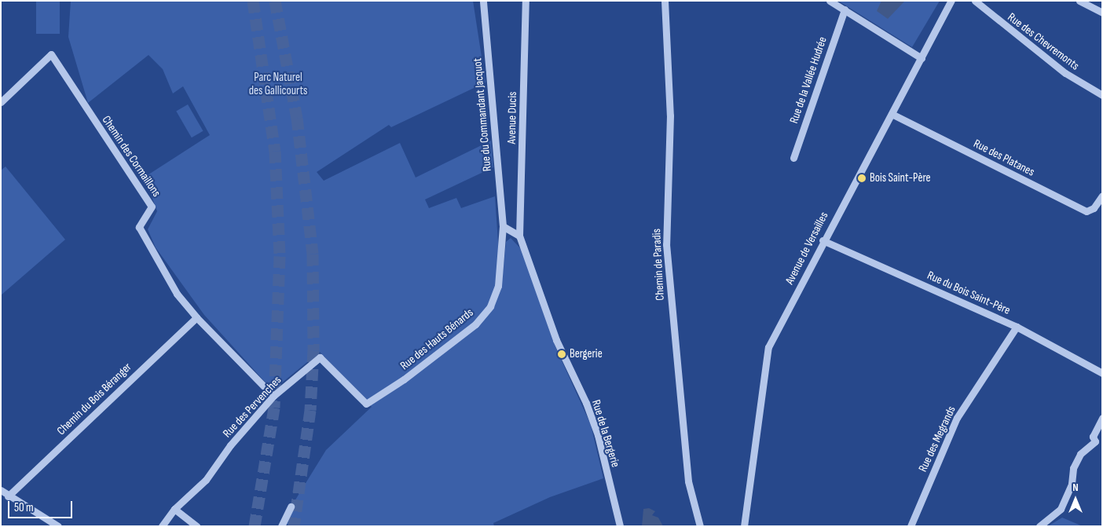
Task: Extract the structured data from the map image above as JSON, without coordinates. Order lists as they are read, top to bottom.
{
  "streets": {
    "street": [
      "Rue des Chevremonts",
      "Rue de la Vallée Hudrée",
      "Rue du Commandant Jacquot",
      "Avenue Ducis",
      "Chemin des Cormaillons",
      "Rue des Platanes",
      "Avenue de Versailles",
      "Chemin de Paradis",
      "Rue du Bois Saint-Père",
      "Rue des Hauts Bénards",
      "Chemin du Bois Béranger",
      "Rue des Pervenches",
      "Rue de la Bergerie",
      "Rue des Megrands"
    ]
  },
  "crossings": [
    ["Rue du Commandant Jacquot", "Rue des Hauts Bénards"],
    ["Avenue Ducis", "Rue de la Bergerie"],
    ["Chemin des Cormaillons", "Chemin du Bois Béranger"],
    ["Chemin des Cormaillons", "Rue des Pervenches"],
    ["Rue des Platanes", "Avenue de Versailles"],
    ["Avenue de Versailles", "Rue du Bois Saint-Père"],
    ["Rue du Bois Saint-Père", "Rue des Megrands"],
    ["Rue des Hauts Bénards", "Rue des Pervenches"]
  ],
  "parks": ["Parc Naturel des Gallicourts"],
  "places": ["Bois Saint-Père", "Bergerie"],
  "scale_bar": "50 m",
  "north": "top"
}
